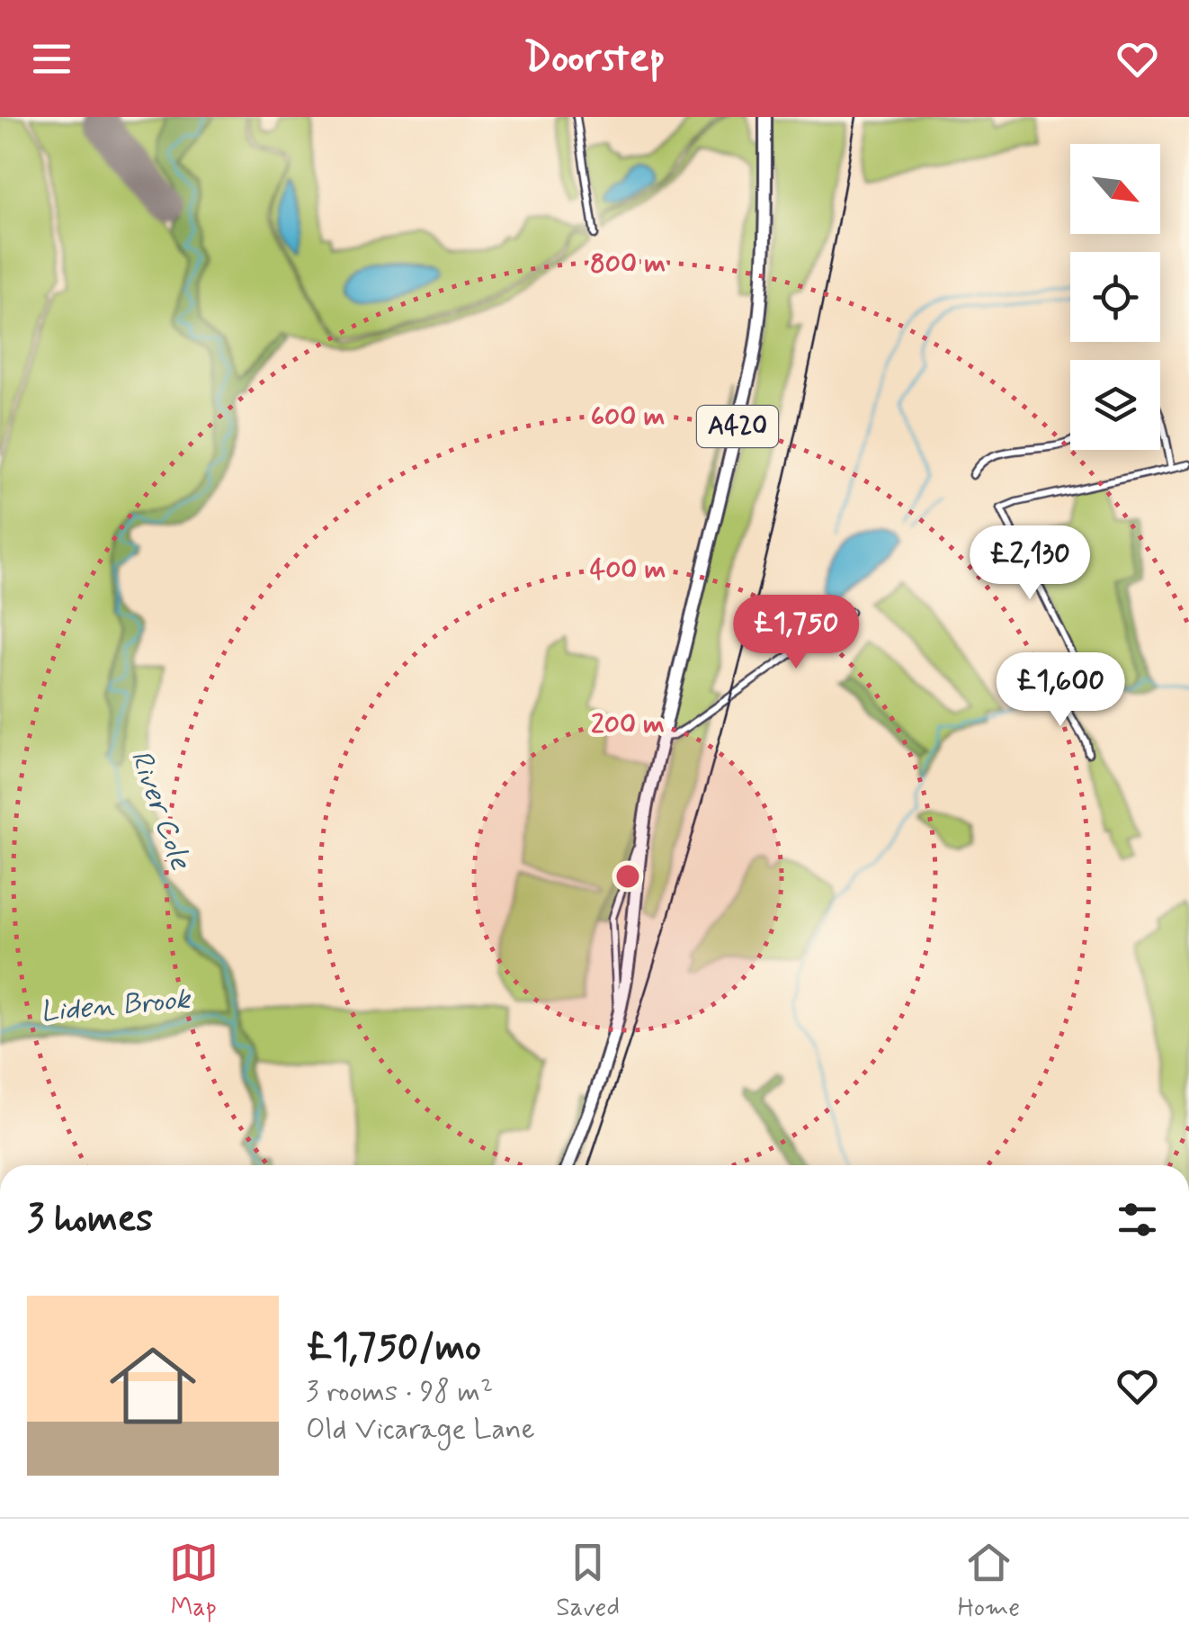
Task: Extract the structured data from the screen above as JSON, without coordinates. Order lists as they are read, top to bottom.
{
  "streets": {
    "highway": ["A420"]
  },
  "water": ["River Cole", "Liden Brook"],
  "north": "bottom right",
  "page": {
    "header": "Doorstep",
    "price": ["£2,130", "£1,750", "£1,600"],
    "heading": "3 homes",
    "list": [
      {
        "name": "£1,750/mo",
        "note": "3 rooms · 98 m² · Old Vicarage Lane"
      }
    ],
    "tabs": ["Map", "Saved", "Home"]
  },
  "rings": [
    "800 m",
    "600 m",
    "400 m",
    "200 m"
  ]
}
